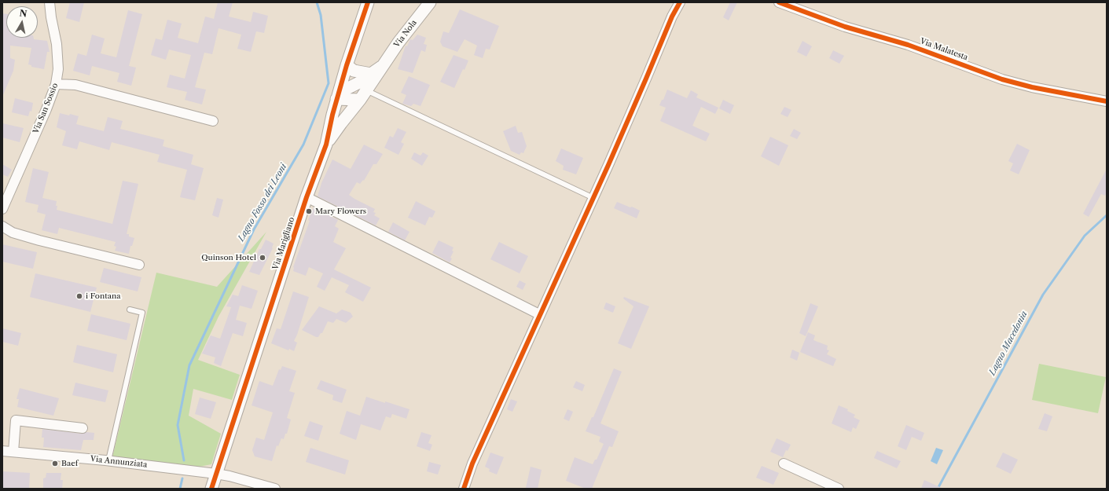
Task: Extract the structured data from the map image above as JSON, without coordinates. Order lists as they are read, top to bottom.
{
  "streets": {
    "street": [
      "Via Nola",
      "Via Malatesta",
      "Via San Sossio",
      "Via Marigliano",
      "Via Annunziata"
    ]
  },
  "crossings": [
    ["Via Nola", "Via Marigliano"],
    ["Via Marigliano", "Via Annunziata"]
  ],
  "water": ["Lagno Fosso dei Leoni", "Lagno Macedonia"],
  "places": [
    "Mary Flowers",
    "Quinson Hotel",
    "i Fontana",
    "Baef"
  ],
  "north": "top"
}
